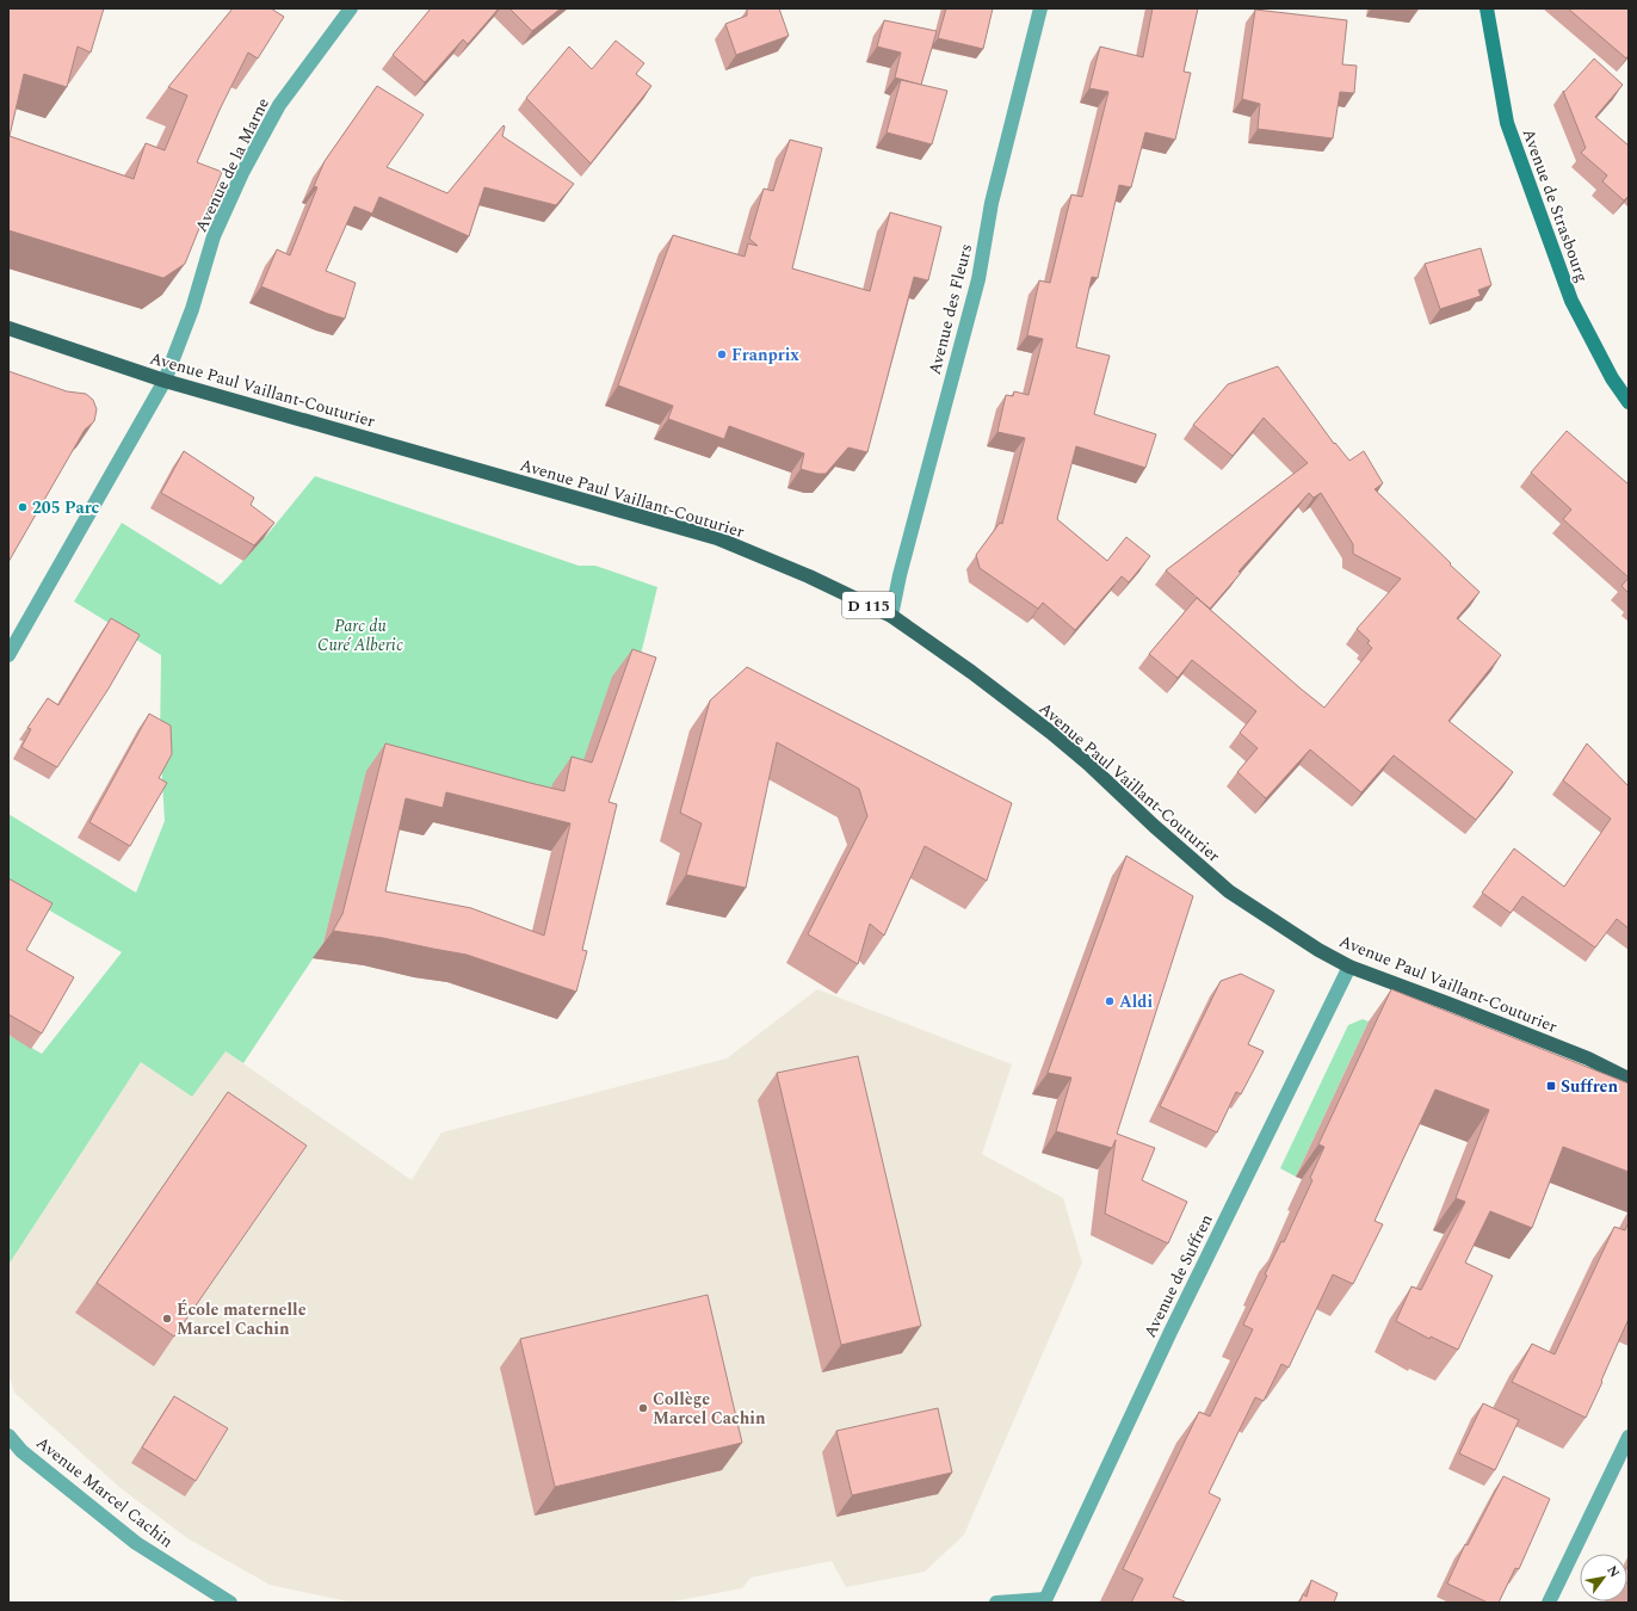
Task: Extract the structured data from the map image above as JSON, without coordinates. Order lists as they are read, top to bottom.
{
  "streets": {
    "main road": ["Avenue Paul Vaillant-Couturier", "D 115"],
    "street": [
      "Avenue de la Marne",
      "Avenue de Strasbourg",
      "Avenue des Fleurs",
      "Avenue de Suffren",
      "Avenue Marcel Cachin"
    ]
  },
  "crossings": [
    ["Avenue de la Marne", "Avenue Paul Vaillant-Couturier"],
    ["Avenue des Fleurs", "Avenue Paul Vaillant-Couturier"],
    ["Avenue Paul Vaillant-Couturier", "Avenue de Suffren"]
  ],
  "parks": ["Parc du Curé Alberic"],
  "places": {
    "other": [
      "Franprix",
      "205 Parc",
      "Aldi",
      "École maternelle Marcel Cachin",
      "Collège Marcel Cachin"
    ],
    "transit": ["Suffren"]
  },
  "north": "top right"
}
